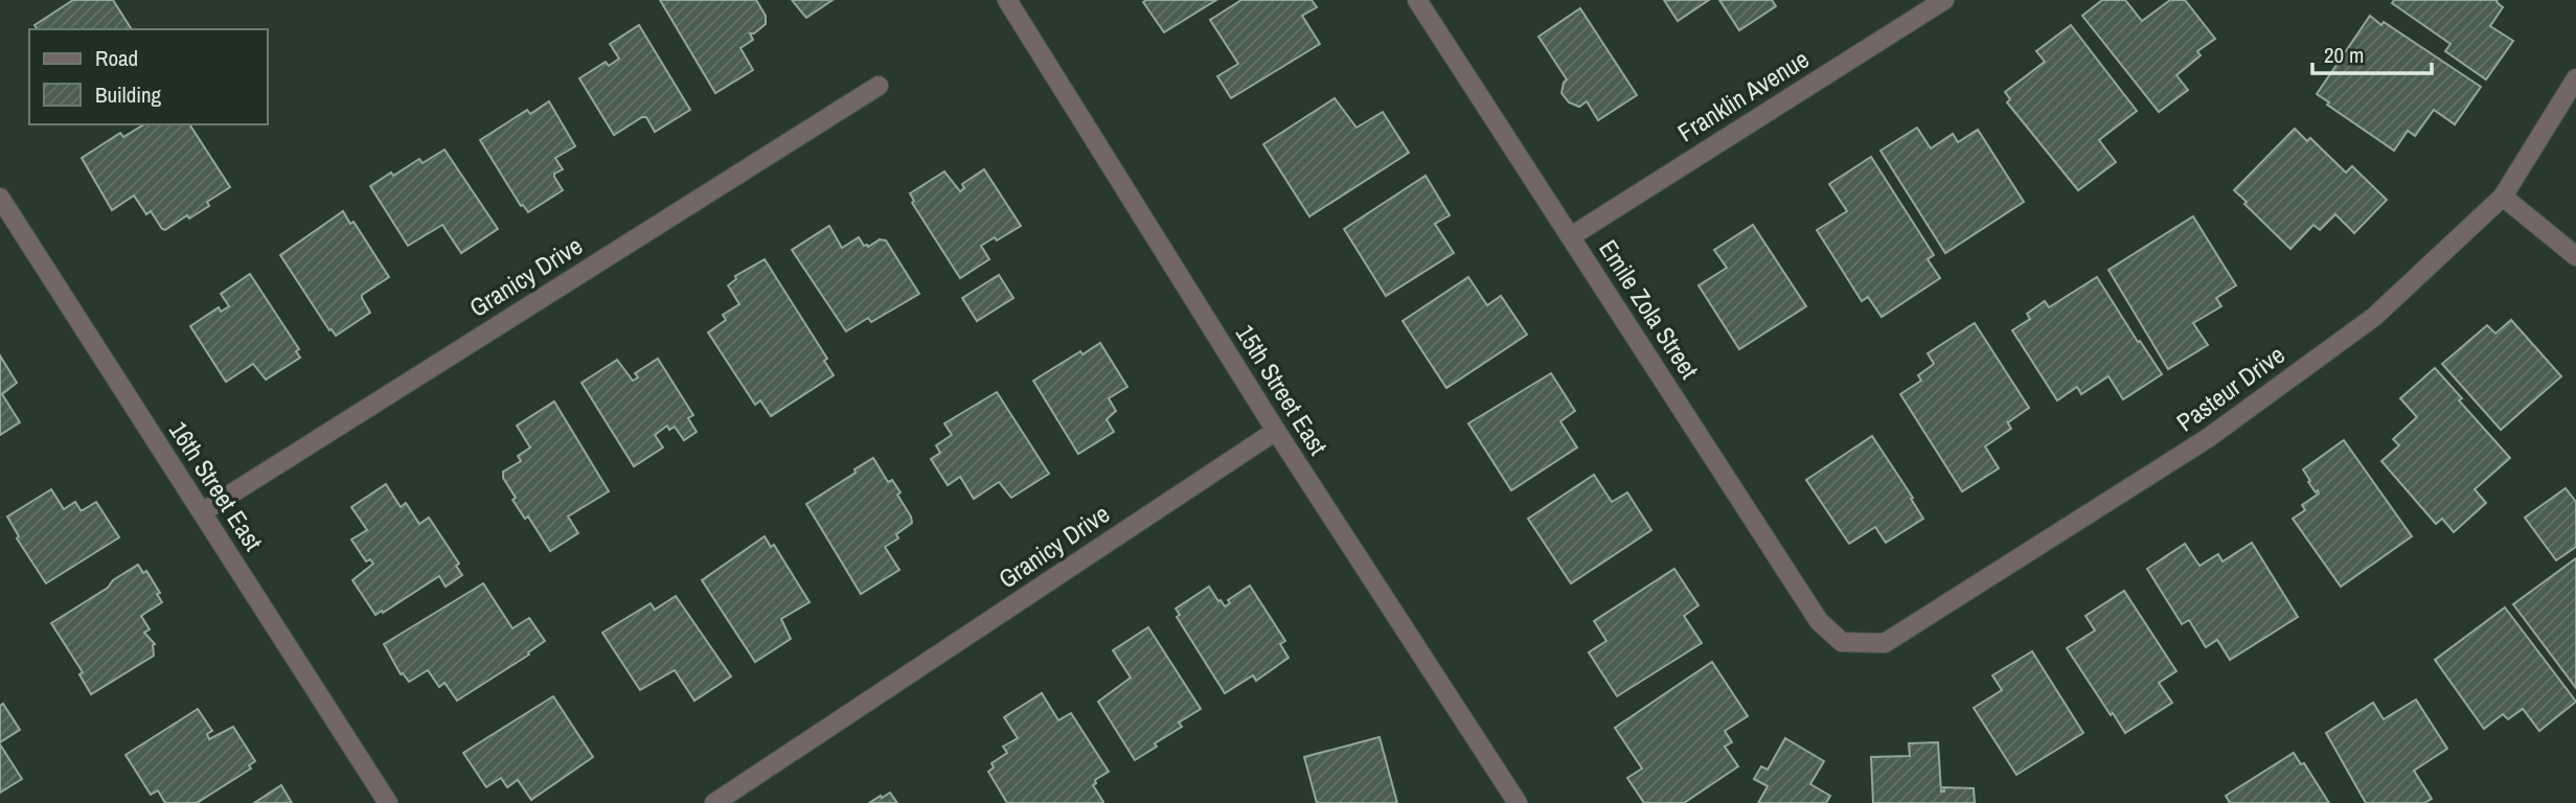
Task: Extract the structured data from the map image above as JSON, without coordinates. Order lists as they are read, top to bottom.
{
  "streets": {
    "street": [
      "Franklin Avenue",
      "Granicy Drive",
      "Emile Zola Street",
      "Pasteur Drive",
      "15th Street East",
      "16th Street East"
    ]
  },
  "crossings": [
    ["Franklin Avenue", "Emile Zola Street"],
    ["Granicy Drive", "15th Street East"],
    ["Granicy Drive", "16th Street East"],
    ["Emile Zola Street", "Pasteur Drive"]
  ],
  "legend": ["Road", "Building"],
  "scale_bar": "20 m"
}
